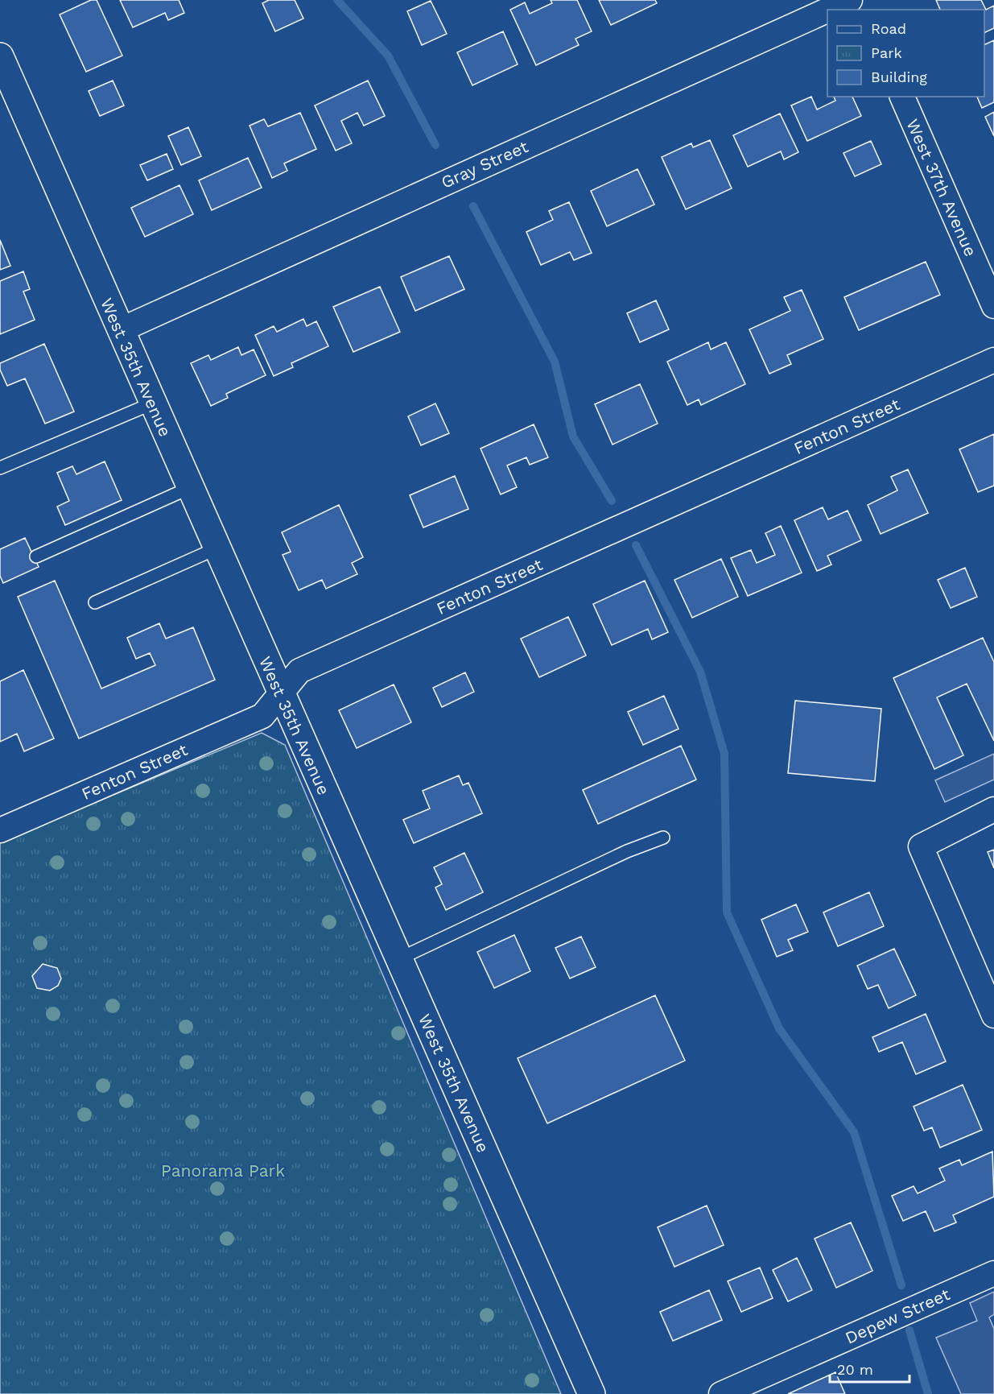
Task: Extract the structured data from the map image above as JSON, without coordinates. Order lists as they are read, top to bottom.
{
  "streets": {
    "street": [
      "Gray Street",
      "West 37th Avenue",
      "West 35th Avenue",
      "Fenton Street",
      "Depew Street"
    ]
  },
  "crossings": [
    ["Gray Street", "West 35th Avenue"],
    ["West 35th Avenue", "Fenton Street"]
  ],
  "parks": ["Panorama Park"],
  "legend": ["Road", "Park", "Building"],
  "scale_bar": "20 m"
}
